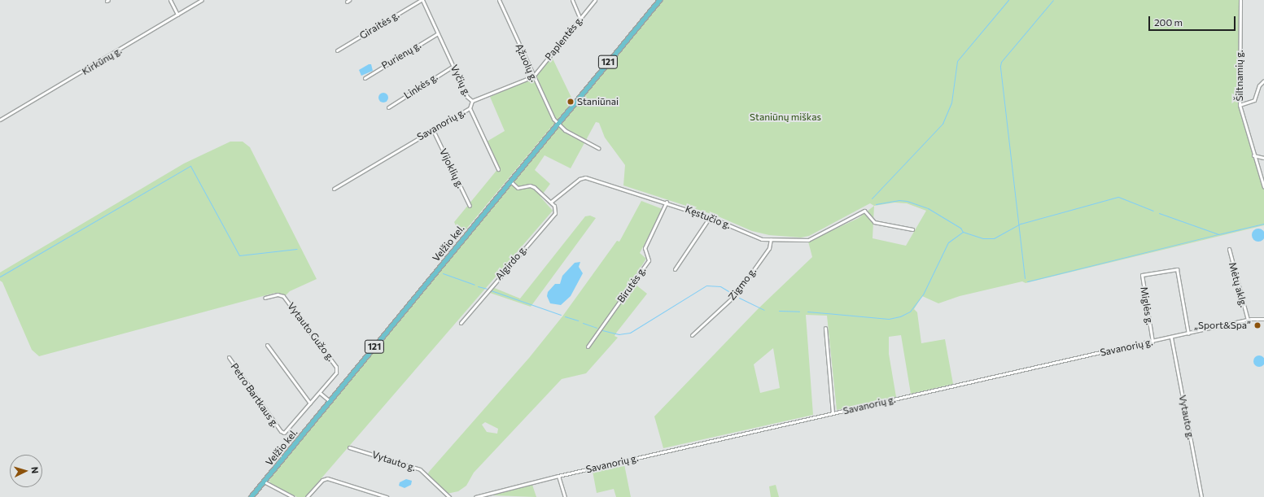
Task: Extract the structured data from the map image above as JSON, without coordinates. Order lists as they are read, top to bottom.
{
  "streets": {
    "main road": ["121", "Velžio kel."],
    "street": [
      "Giraitės g.",
      "Paplentės g.",
      "Purienų g.",
      "Kirkūnų g.",
      "Ąžuolų g.",
      "Šiltnamių g.",
      "Vyčių g.",
      "Linkės g.",
      "Savanorių g.",
      "Vijoklių g.",
      "Kęstučio g.",
      "Algirdo g.",
      "Zigmo g.",
      "Birutės g.",
      "Mėtų aklg.",
      "Miglės g.",
      "Vytauto Gužo g.",
      "Petro Bartkaus g.",
      "Vytauto g."
    ]
  },
  "crossings": [
    ["Giraitės g.", "Vyčių g."],
    ["Paplentės g.", "Ąžuolų g."],
    ["Paplentės g.", "Vyčių g."],
    ["Purienų g.", "Vyčių g."],
    ["Ąžuolų g.", "Vyčių g."],
    ["Ąžuolų g.", "Velžio kel."],
    ["Vyčių g.", "Linkės g."],
    ["Savanorių g.", "Vijoklių g."],
    ["Savanorių g.", "Mėtų aklg."],
    ["Savanorių g.", "Miglės g."],
    ["Savanorių g.", "Vytauto g."],
    ["Kęstučio g.", "Algirdo g."],
    ["Kęstučio g.", "Zigmo g."],
    ["Kęstučio g.", "Birutės g."]
  ],
  "parks": ["Staniūnų miškas"],
  "places": ["Staniūnai", "„Sport&Spa”"],
  "scale_bar": "200 m",
  "north": "right"
}
